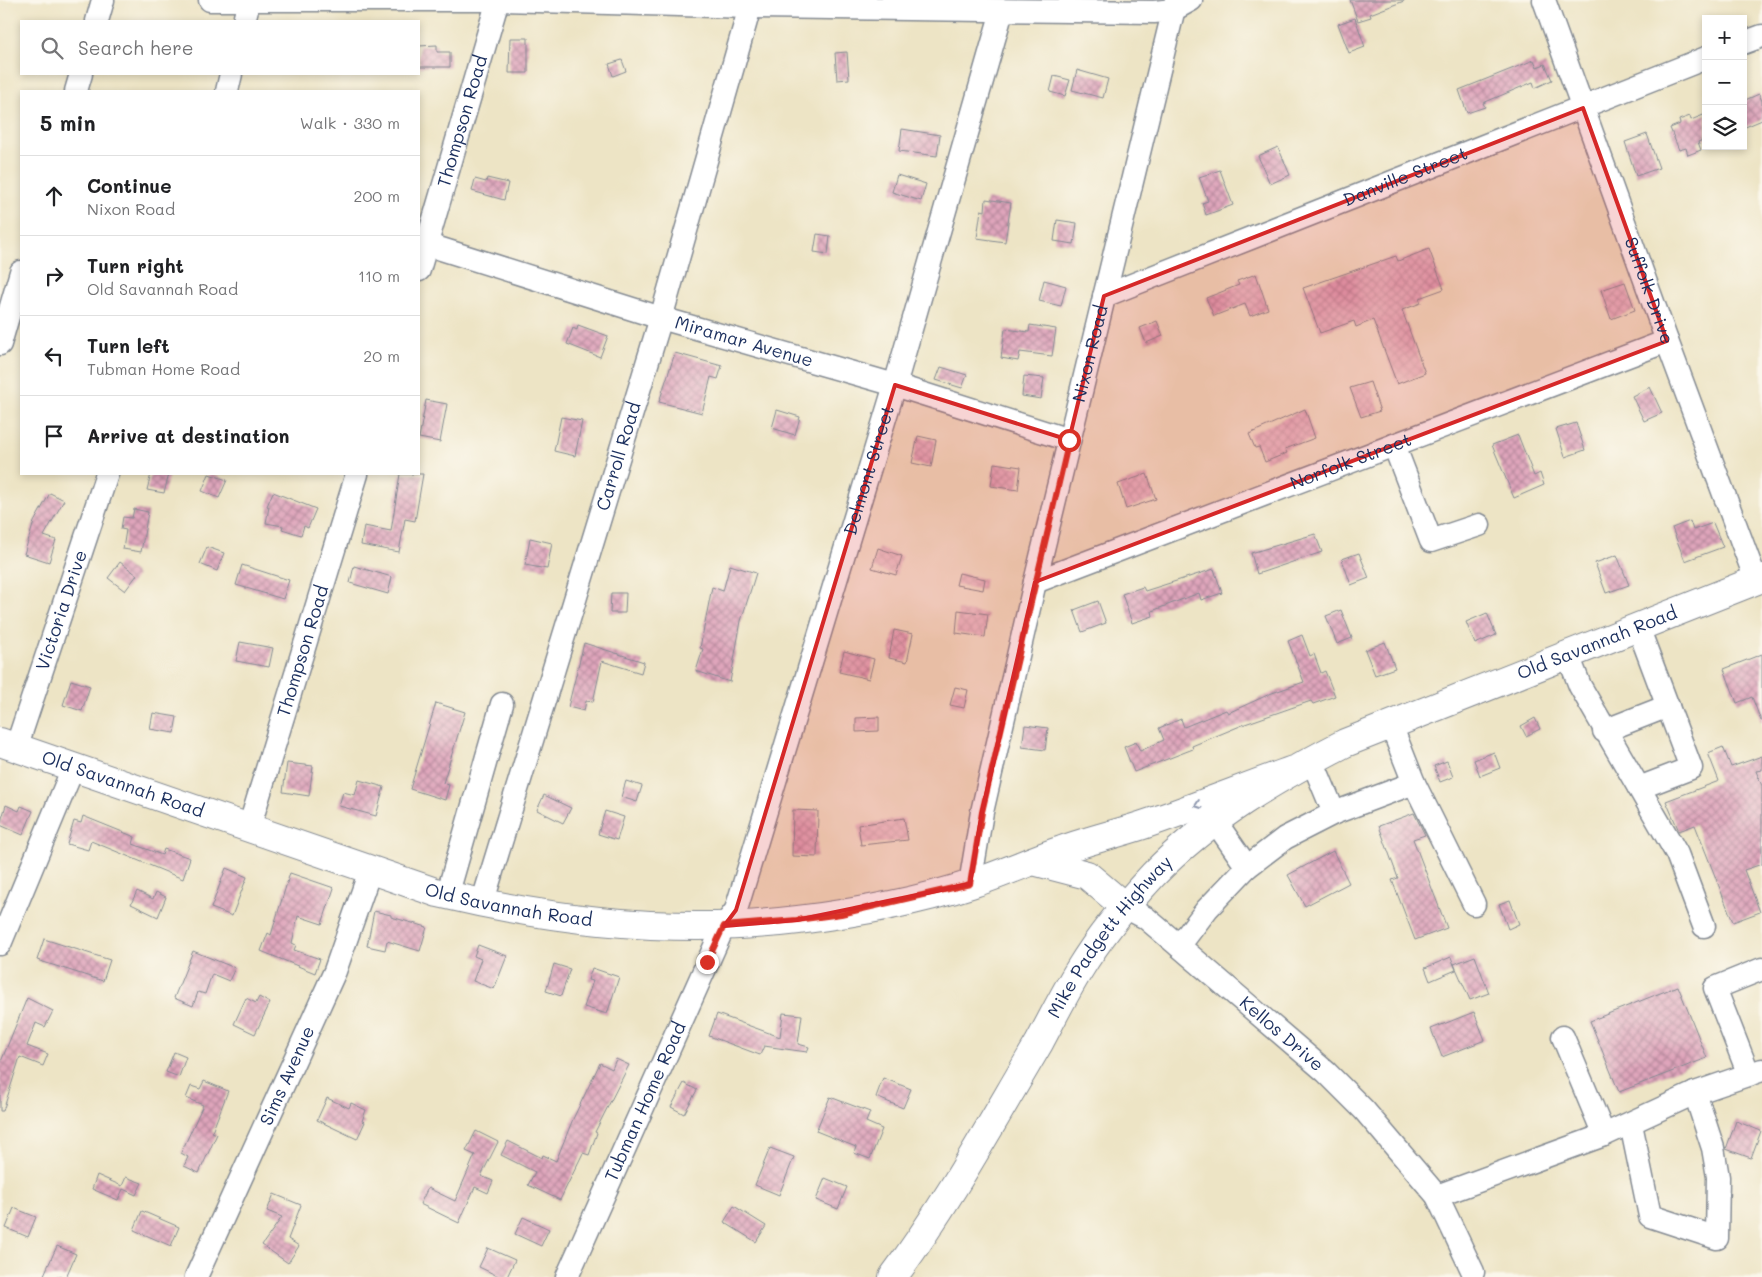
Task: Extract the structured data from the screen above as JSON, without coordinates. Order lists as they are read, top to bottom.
{
  "streets": {
    "main road": ["Old Savannah Road", "Mike Padgett Highway", "Kellos Drive"],
    "street": [
      "Thompson Road",
      "Danville Street",
      "Suffolk Drive",
      "Miramar Avenue",
      "Nixon Road",
      "Carroll Road",
      "Norfolk Street",
      "Delmont Street",
      "Victoria Drive",
      "Sims Avenue",
      "Tubman Home Road"
    ]
  },
  "crossings": [
    ["Thompson Road", "Miramar Avenue"],
    ["Thompson Road", "Old Savannah Road"],
    ["Danville Street", "Suffolk Drive"],
    ["Danville Street", "Nixon Road"],
    ["Suffolk Drive", "Norfolk Street"],
    ["Suffolk Drive", "Old Savannah Road"],
    ["Miramar Avenue", "Nixon Road"],
    ["Miramar Avenue", "Carroll Road"],
    ["Miramar Avenue", "Delmont Street"],
    ["Nixon Road", "Norfolk Street"],
    ["Nixon Road", "Old Savannah Road"],
    ["Carroll Road", "Old Savannah Road"],
    ["Delmont Street", "Old Savannah Road"],
    ["Delmont Street", "Tubman Home Road"],
    ["Victoria Drive", "Old Savannah Road"],
    ["Old Savannah Road", "Mike Padgett Highway"],
    ["Old Savannah Road", "Kellos Drive"],
    ["Old Savannah Road", "Sims Avenue"],
    ["Old Savannah Road", "Tubman Home Road"],
    ["Mike Padgett Highway", "Kellos Drive"]
  ],
  "page": {
    "map_buttons": ["+", "−"],
    "search": "Search here",
    "heading": ["5 min", "Walk · 330 m"],
    "list": [
      ["Continue", "Nixon Road", "200 m"],
      ["Turn right", "Old Savannah Road", "110 m"],
      ["Turn left", "Tubman Home Road", "20 m"],
      "Arrive at destination"
    ]
  }
}
